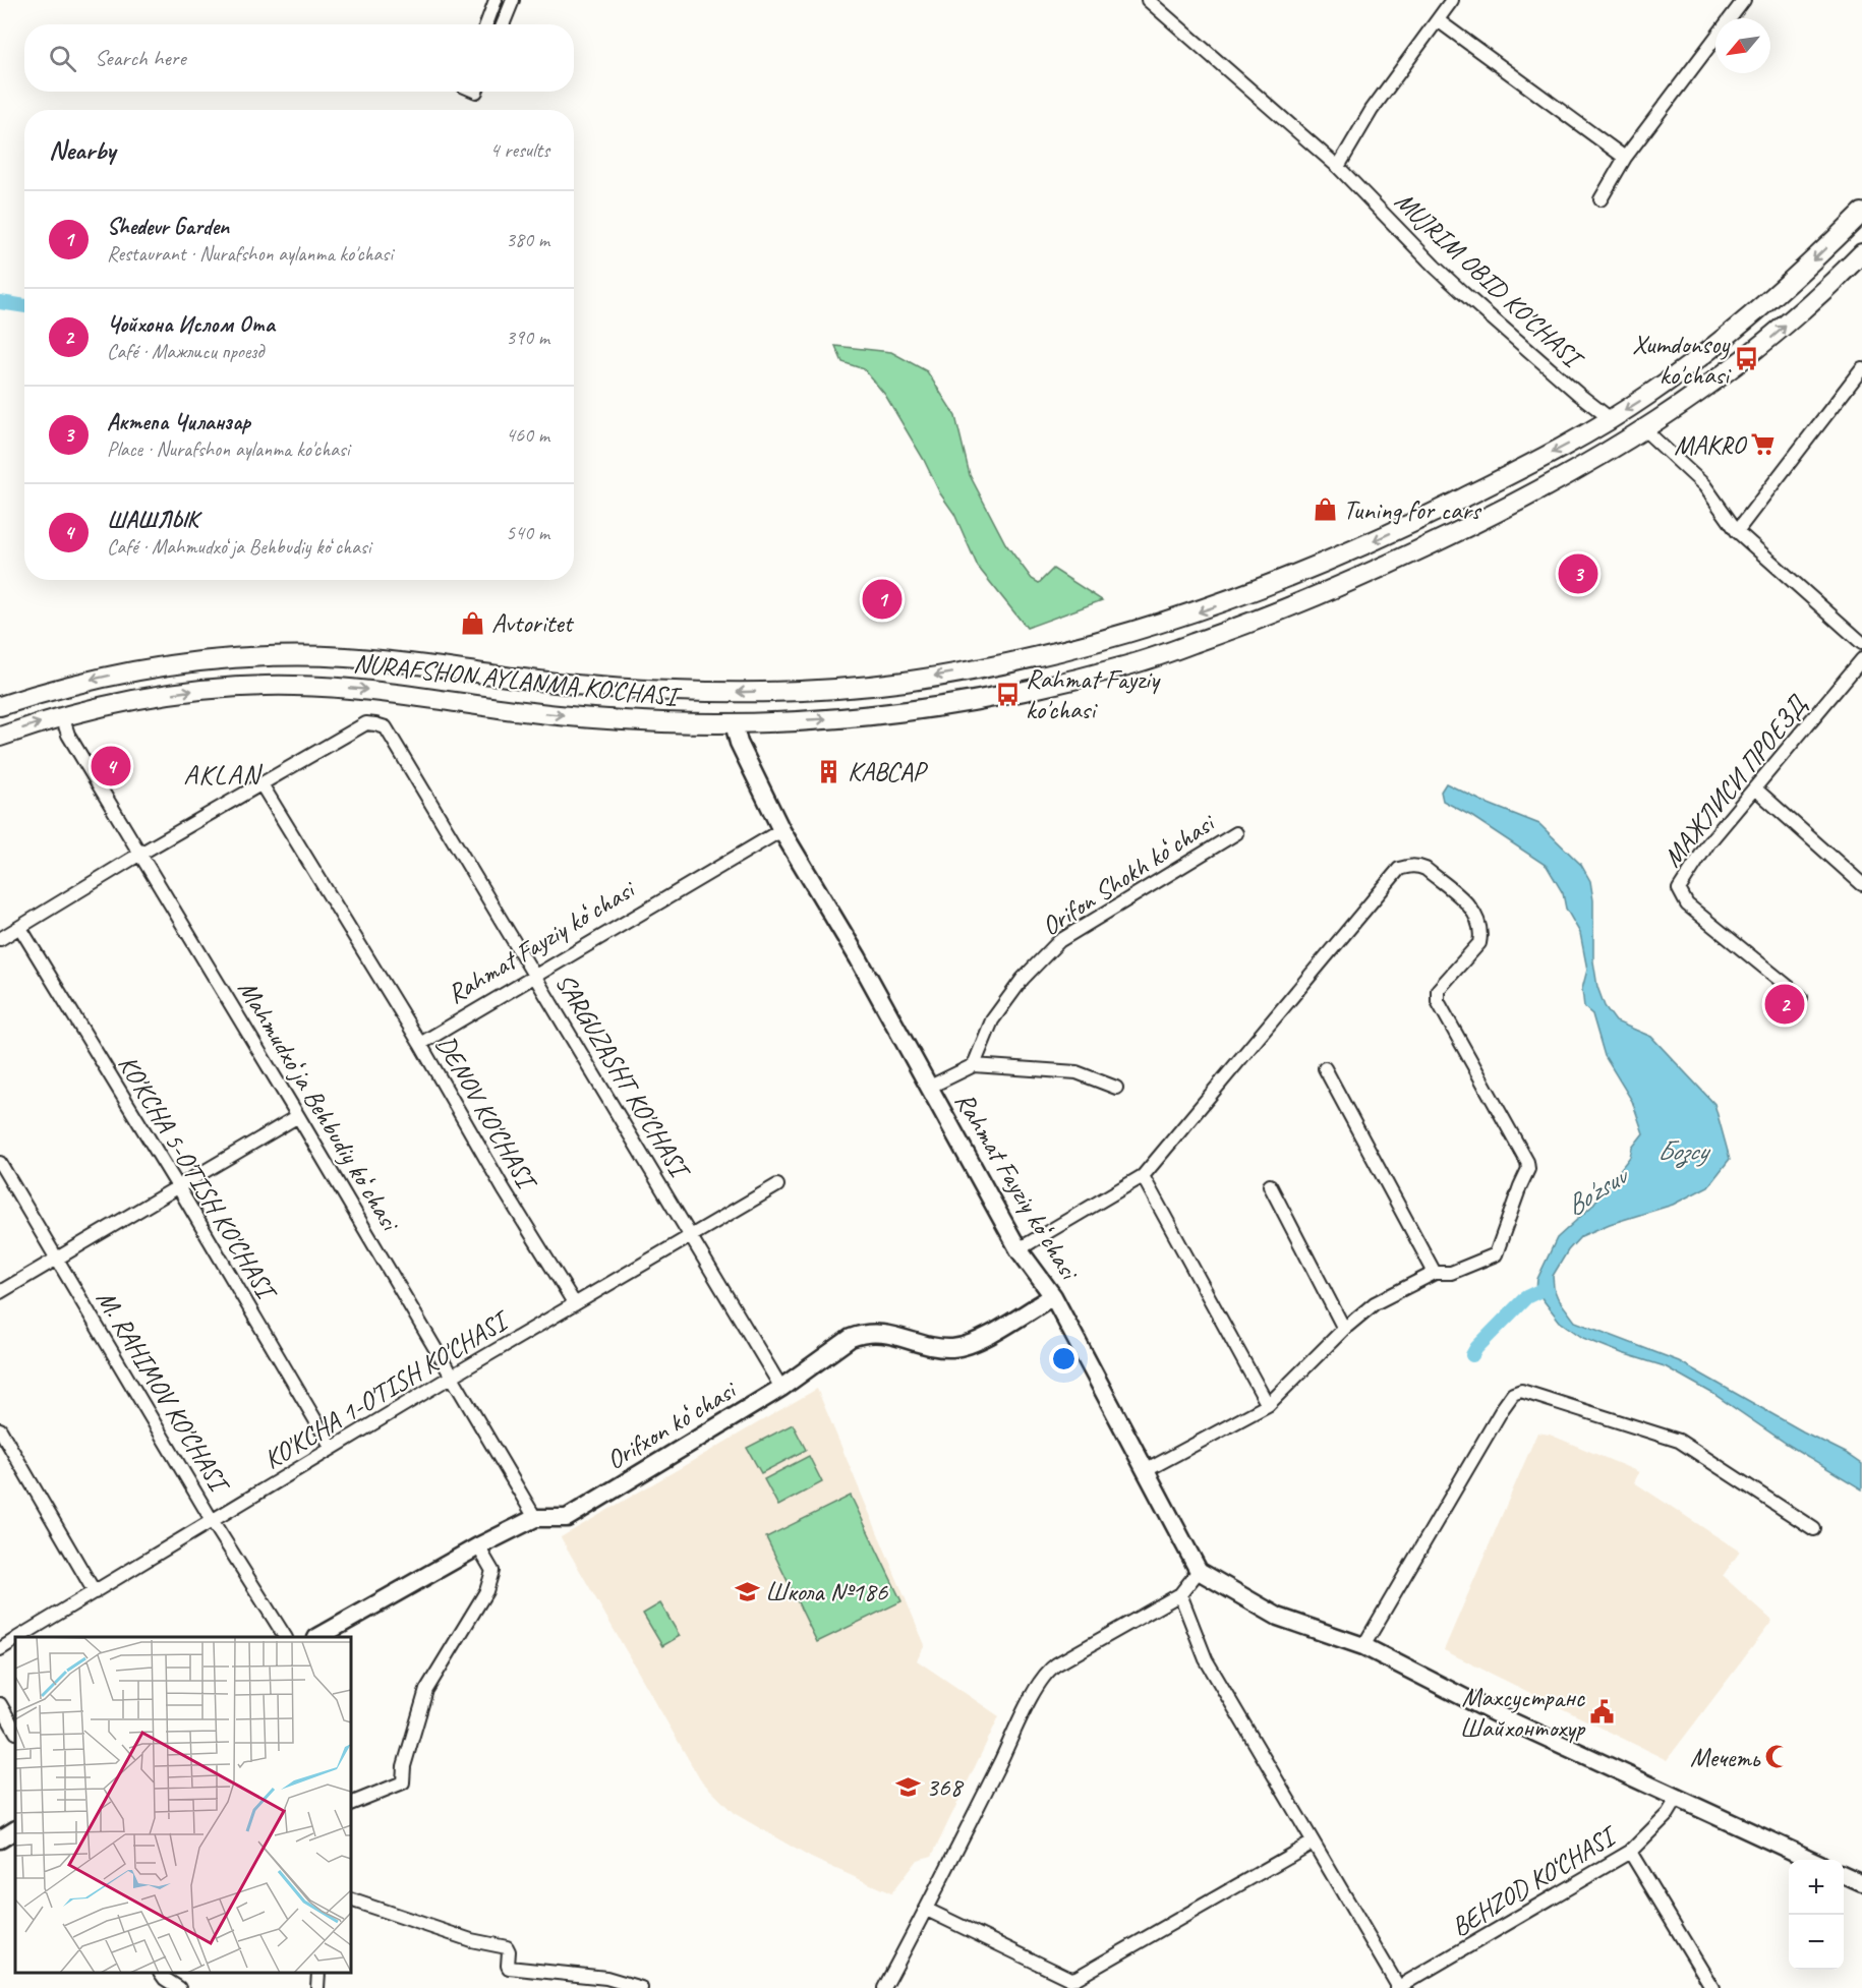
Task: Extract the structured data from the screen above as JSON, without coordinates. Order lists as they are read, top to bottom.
{
  "streets": {
    "main road": ["NURAFSHON AYLANMA KO'CHASI"],
    "street": [
      "MUJRIM OBID KO'CHASI",
      "МАЖЛИСИ ПРОЕЗД",
      "Orifon Shokh koʻchasi",
      "Rahmat Fayziy koʻchasi",
      "SARGUZASHT KO'CHASI",
      "Mahmudxoʻja Behbudiy koʻchasi",
      "DENOV KO'CHASI",
      "KO'KCHA 5-O'TISH KO'CHASI",
      "M. RAHIMOV KO'CHASI",
      "KO'KCHA 1-O'TISH KO'CHASI",
      "Orifxon koʻchasi",
      "BEHZOD KO‘CHASI"
    ]
  },
  "crossings": [
    ["MUJRIM OBID KO'CHASI", "NURAFSHON AYLANMA KO'CHASI"],
    ["NURAFSHON AYLANMA KO'CHASI", "Rahmat Fayziy koʻchasi"],
    ["NURAFSHON AYLANMA KO'CHASI", "Mahmudxoʻja Behbudiy koʻchasi"],
    ["Rahmat Fayziy koʻchasi", "SARGUZASHT KO'CHASI"],
    ["Rahmat Fayziy koʻchasi", "DENOV KO'CHASI"],
    ["Rahmat Fayziy koʻchasi", "Orifxon koʻchasi"],
    ["SARGUZASHT KO'CHASI", "Mahmudxoʻja Behbudiy koʻchasi"],
    ["SARGUZASHT KO'CHASI", "DENOV KO'CHASI"],
    ["SARGUZASHT KO'CHASI", "KO'KCHA 5-O'TISH KO'CHASI"],
    ["SARGUZASHT KO'CHASI", "KO'KCHA 1-O'TISH KO'CHASI"],
    ["SARGUZASHT KO'CHASI", "Orifxon koʻchasi"],
    ["Mahmudxoʻja Behbudiy koʻchasi", "KO'KCHA 1-O'TISH KO'CHASI"],
    ["Mahmudxoʻja Behbudiy koʻchasi", "Orifxon koʻchasi"],
    ["DENOV KO'CHASI", "KO'KCHA 1-O'TISH KO'CHASI"],
    ["KO'KCHA 5-O'TISH KO'CHASI", "KO'KCHA 1-O'TISH KO'CHASI"],
    ["M. RAHIMOV KO'CHASI", "KO'KCHA 1-O'TISH KO'CHASI"]
  ],
  "districts": ["AKLAN"],
  "water": ["Бозсу", "Bo'zsuv"],
  "places": {
    "bus stop": ["Xumdonsoy ko'chasi", "Rahmat Fayziy ko'chasi"],
    "supermarket": ["MAKRO"],
    "shop": ["Tuning for cars", "Avtoritet"],
    "building": ["КАВСАР"],
    "school or university": ["Школа №186", "368"],
    "public building": ["Махсустранс Шайхонтохур"],
    "mosque": ["Мечеть"]
  },
  "north": "bottom left",
  "page": {
    "search": "Search here",
    "heading": ["Nearby", "4 results"],
    "list": [
      {
        "mark": "1",
        "name": "Shedevr Garden",
        "note": "Restaurant · Nurafshon aylanma ko'chasi",
        "value": "380 m"
      },
      {
        "mark": "2",
        "name": "Чойхона Ислом Ота",
        "note": "Café · Мажлиси проезд",
        "value": "390 m"
      },
      {
        "mark": "3",
        "name": "Актепа Чиланзар",
        "note": "Place · Nurafshon aylanma ko'chasi",
        "value": "460 m"
      },
      {
        "mark": "4",
        "name": "ШАШЛЫК",
        "note": "Café · Mahmudxoʻja Behbudiy koʻchasi",
        "value": "540 m"
      }
    ],
    "pins": [
      "3",
      "1",
      "4",
      "2"
    ],
    "map_buttons": ["+", "−"]
  }
}
